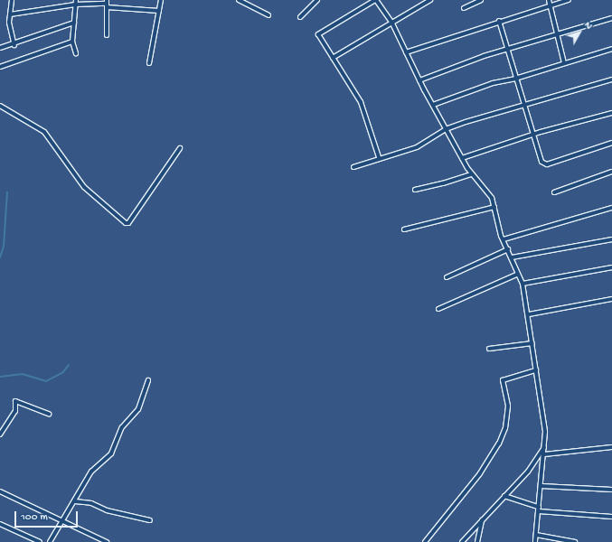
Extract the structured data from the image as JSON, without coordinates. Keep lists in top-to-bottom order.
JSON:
{
  "scale_bar": "100 m",
  "north": "top right"
}
